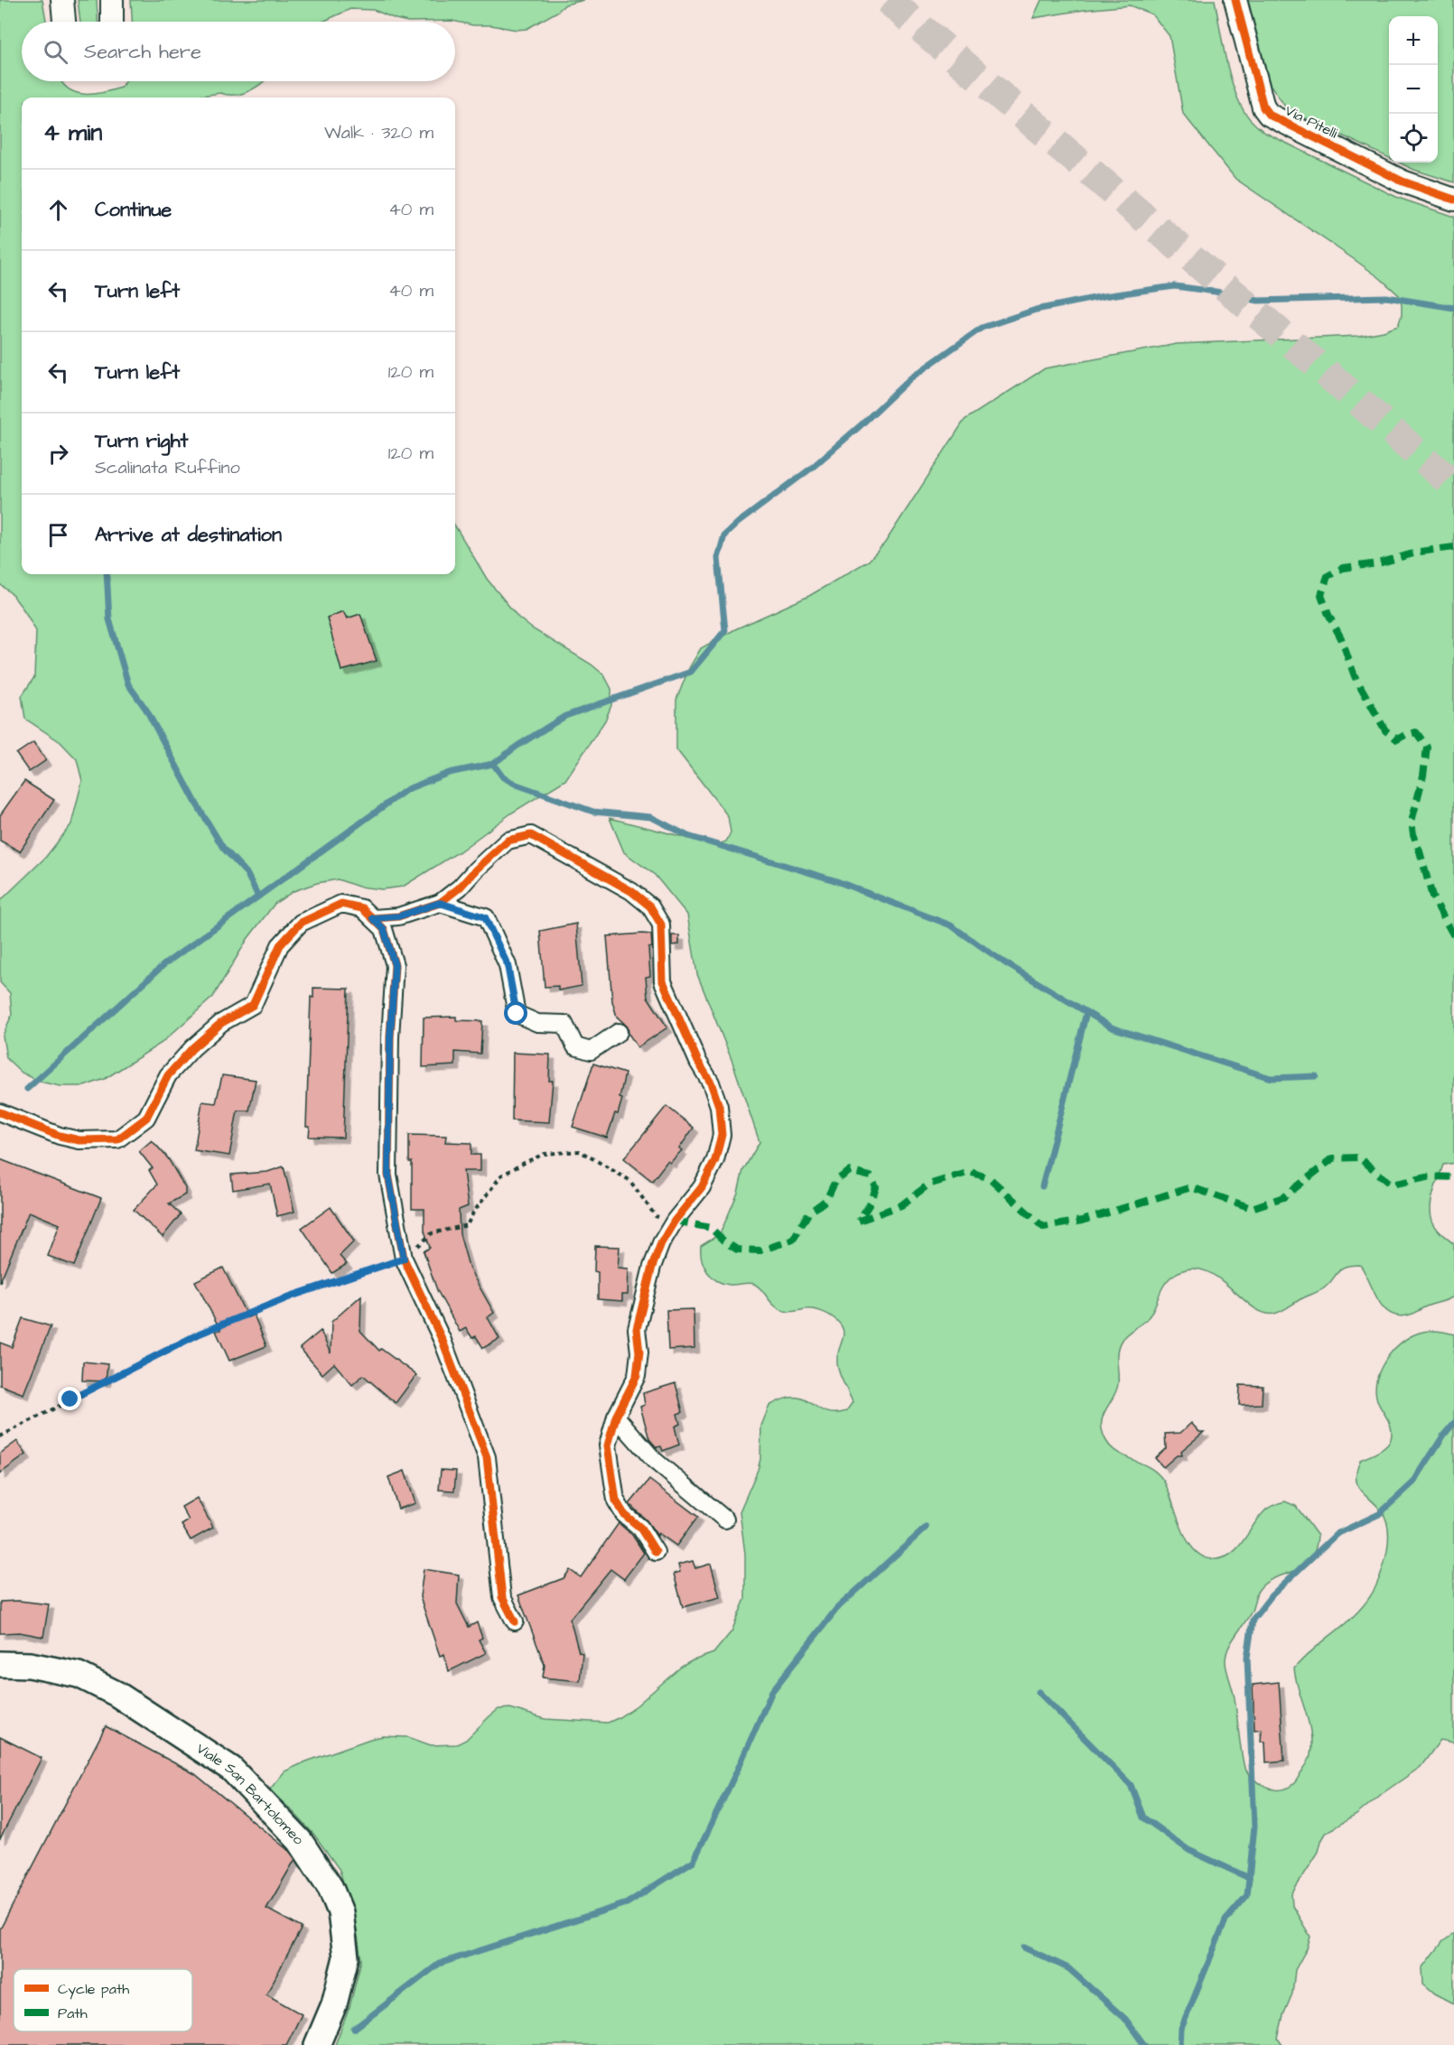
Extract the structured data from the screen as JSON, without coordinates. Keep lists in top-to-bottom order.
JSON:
{
  "streets": {
    "main road": ["Viale San Bartolomeo"],
    "street": ["Via Pitelli"]
  },
  "legend": ["Cycle path", "Path"],
  "page": {
    "map_buttons": ["+", "−"],
    "search": "Search here",
    "heading": ["4 min", "Walk · 320 m"],
    "list": [
      ["Continue", "40 m"],
      ["Turn left", "40 m"],
      ["Turn left", "120 m"],
      ["Turn right", "Scalinata Ruffino", "120 m"],
      "Arrive at destination"
    ]
  }
}
